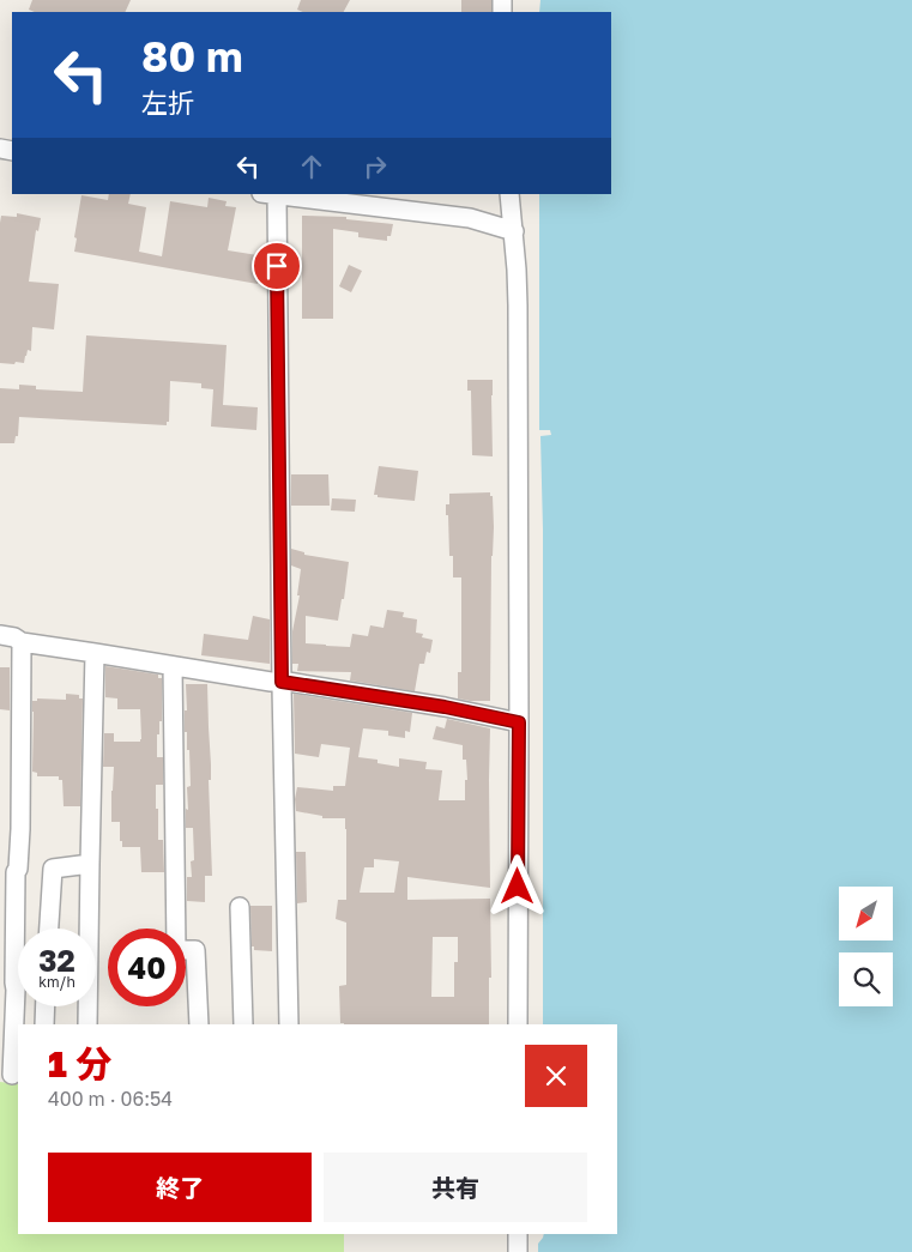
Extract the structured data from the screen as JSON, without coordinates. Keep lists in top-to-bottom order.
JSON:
{
  "north": "bottom left",
  "page": {
    "turn": ["80 m", "左折"],
    "speed": "32 km/h",
    "limit": "40",
    "heading": ["1 分", "400 m · 06:54"],
    "buttons": ["終了", "共有"]
  }
}
